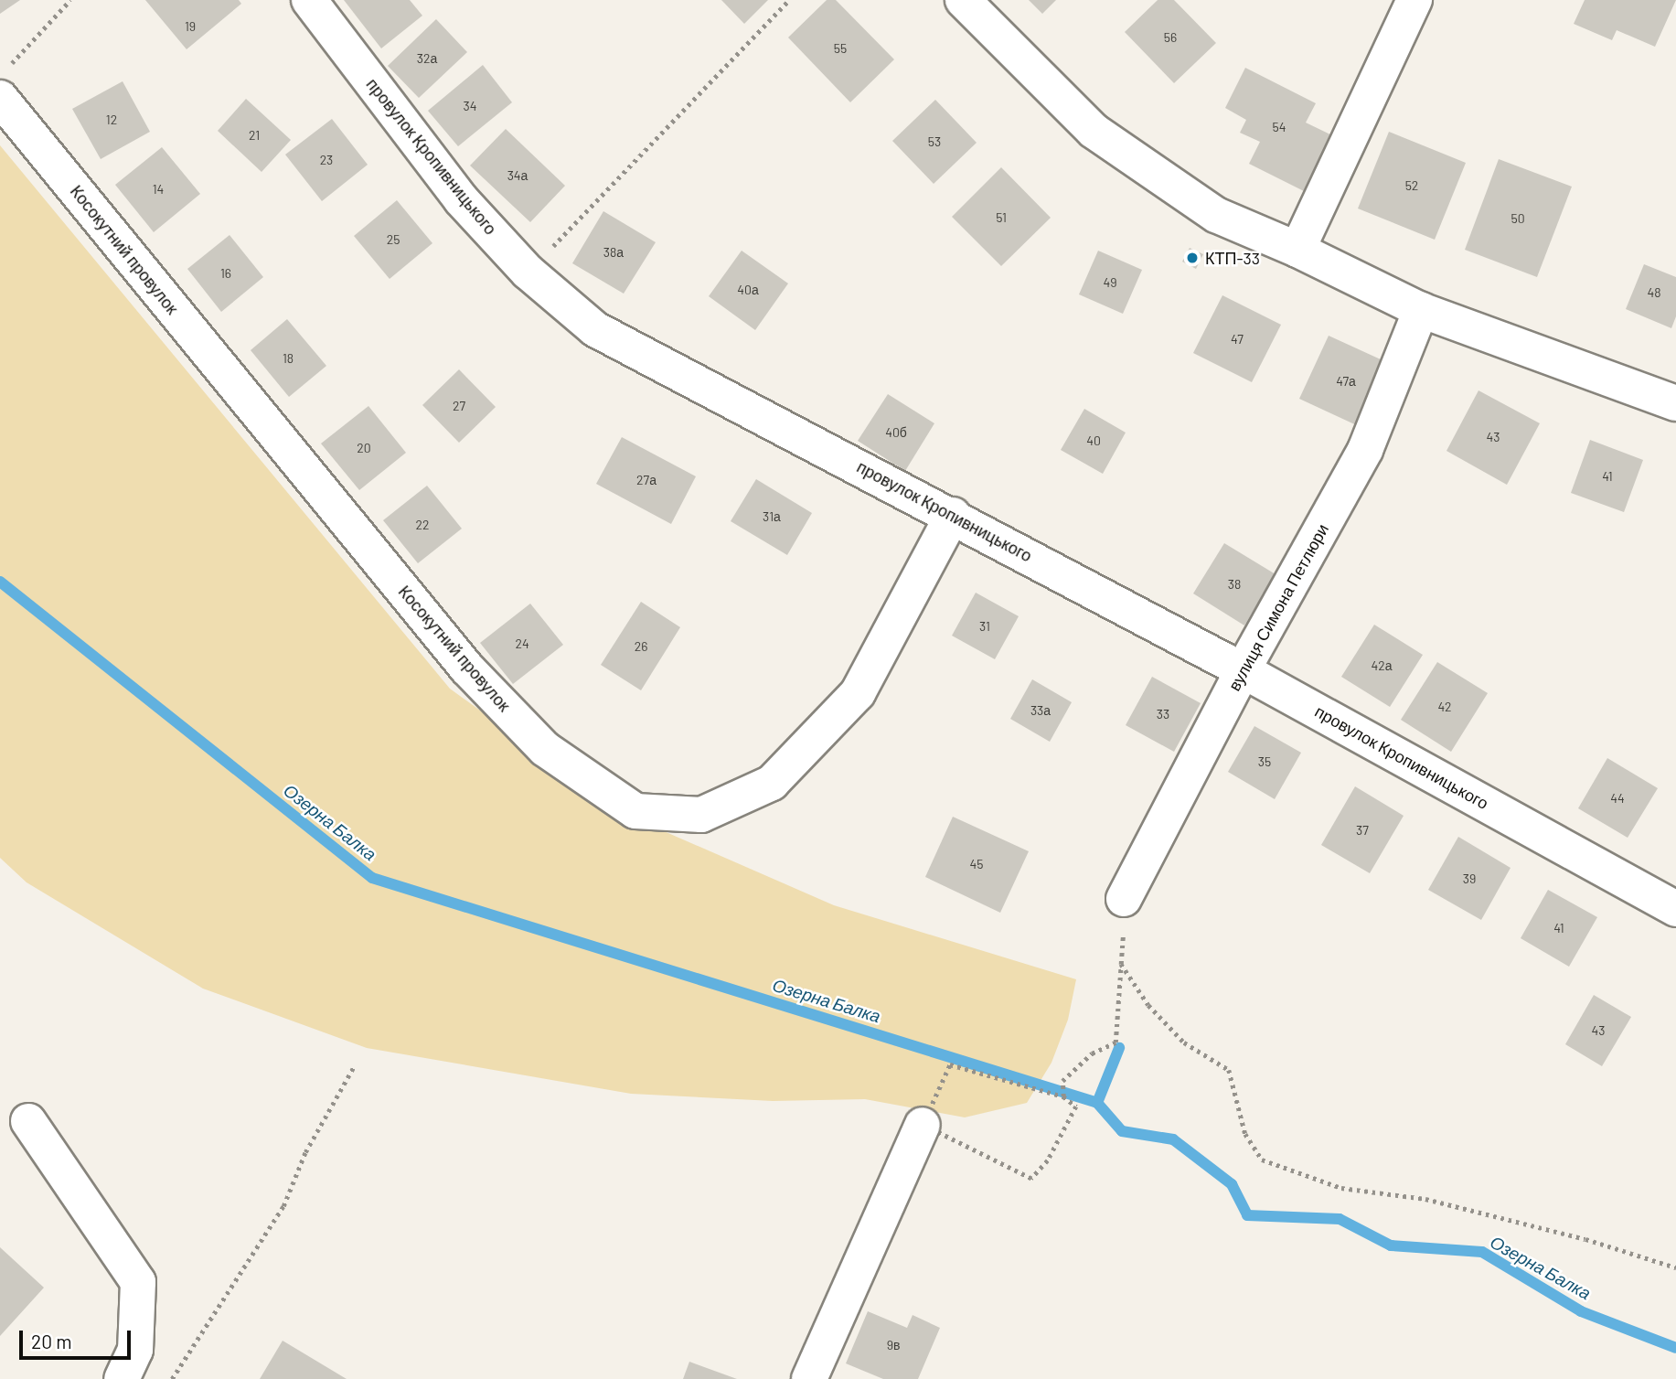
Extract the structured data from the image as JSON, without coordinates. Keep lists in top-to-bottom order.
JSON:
{
  "streets": {
    "street": ["провулок Кропивницького", "Косокутний провулок", "вулиця Симона Петлюри"]
  },
  "crossings": [
    ["провулок Кропивницького", "Косокутний провулок"],
    ["провулок Кропивницького", "вулиця Симона Петлюри"]
  ],
  "water": ["Озерна Балка"],
  "places": ["КТП-33"],
  "house_numbers": [
    "19",
    "56",
    "55",
    "32а",
    "34",
    "12",
    "54",
    "21",
    "53",
    "23",
    "34а",
    "52",
    "14",
    "51",
    "50",
    "25",
    "38а",
    "16",
    "49",
    "40а",
    "48",
    "47",
    "18",
    "47а",
    "27",
    "40б",
    "43",
    "40",
    "20",
    "41",
    "27а",
    "31а",
    "22",
    "38",
    "31",
    "24",
    "26",
    "42а",
    "42",
    "33а",
    "33",
    "35",
    "44",
    "37",
    "45",
    "39",
    "41",
    "43",
    "9в"
  ],
  "scale_bar": "20 m"
}
